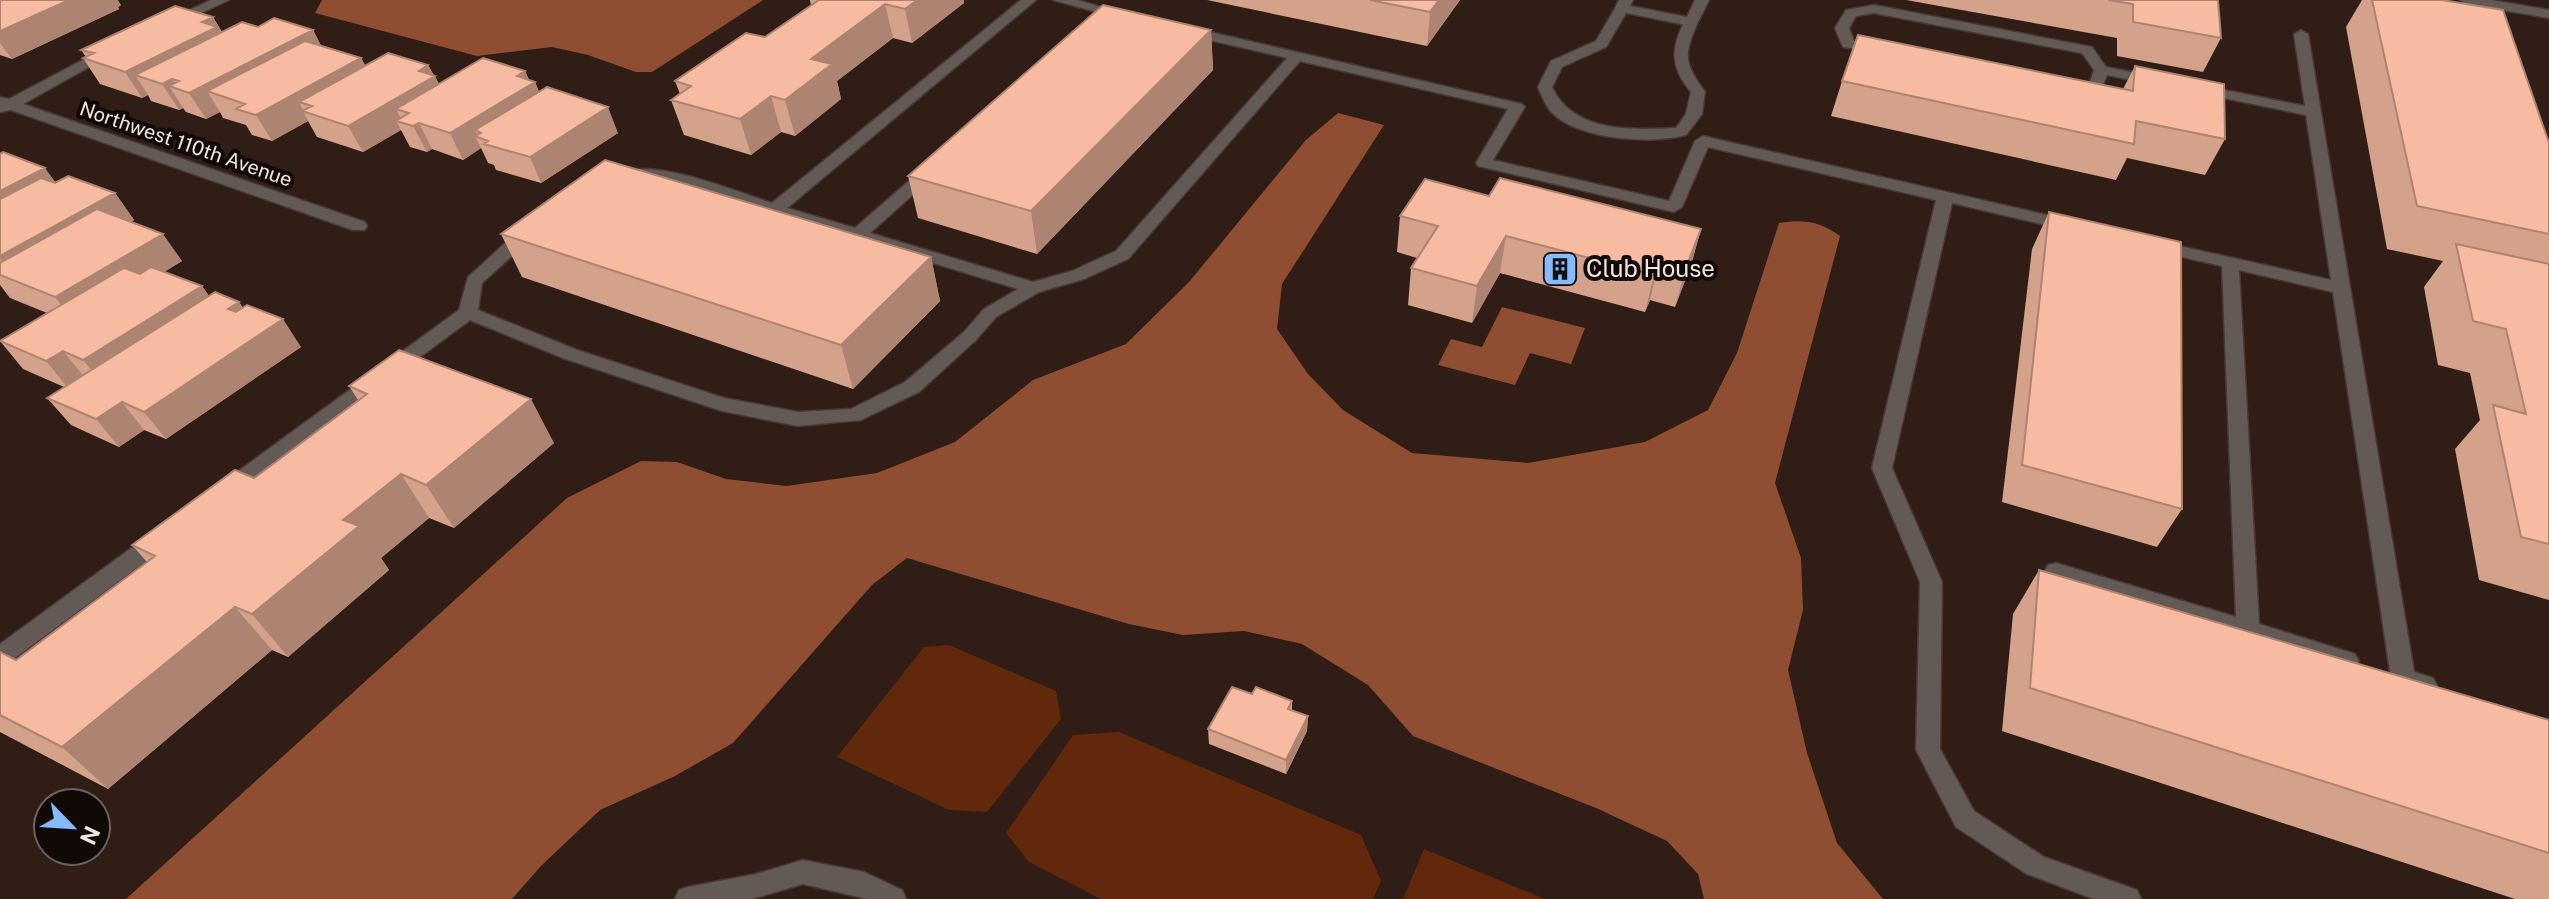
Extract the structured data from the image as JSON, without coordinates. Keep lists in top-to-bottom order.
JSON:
{
  "streets": {
    "street": ["Northwest 110th Avenue"]
  },
  "places": {
    "building": ["Club House"]
  },
  "north": "bottom right"
}
